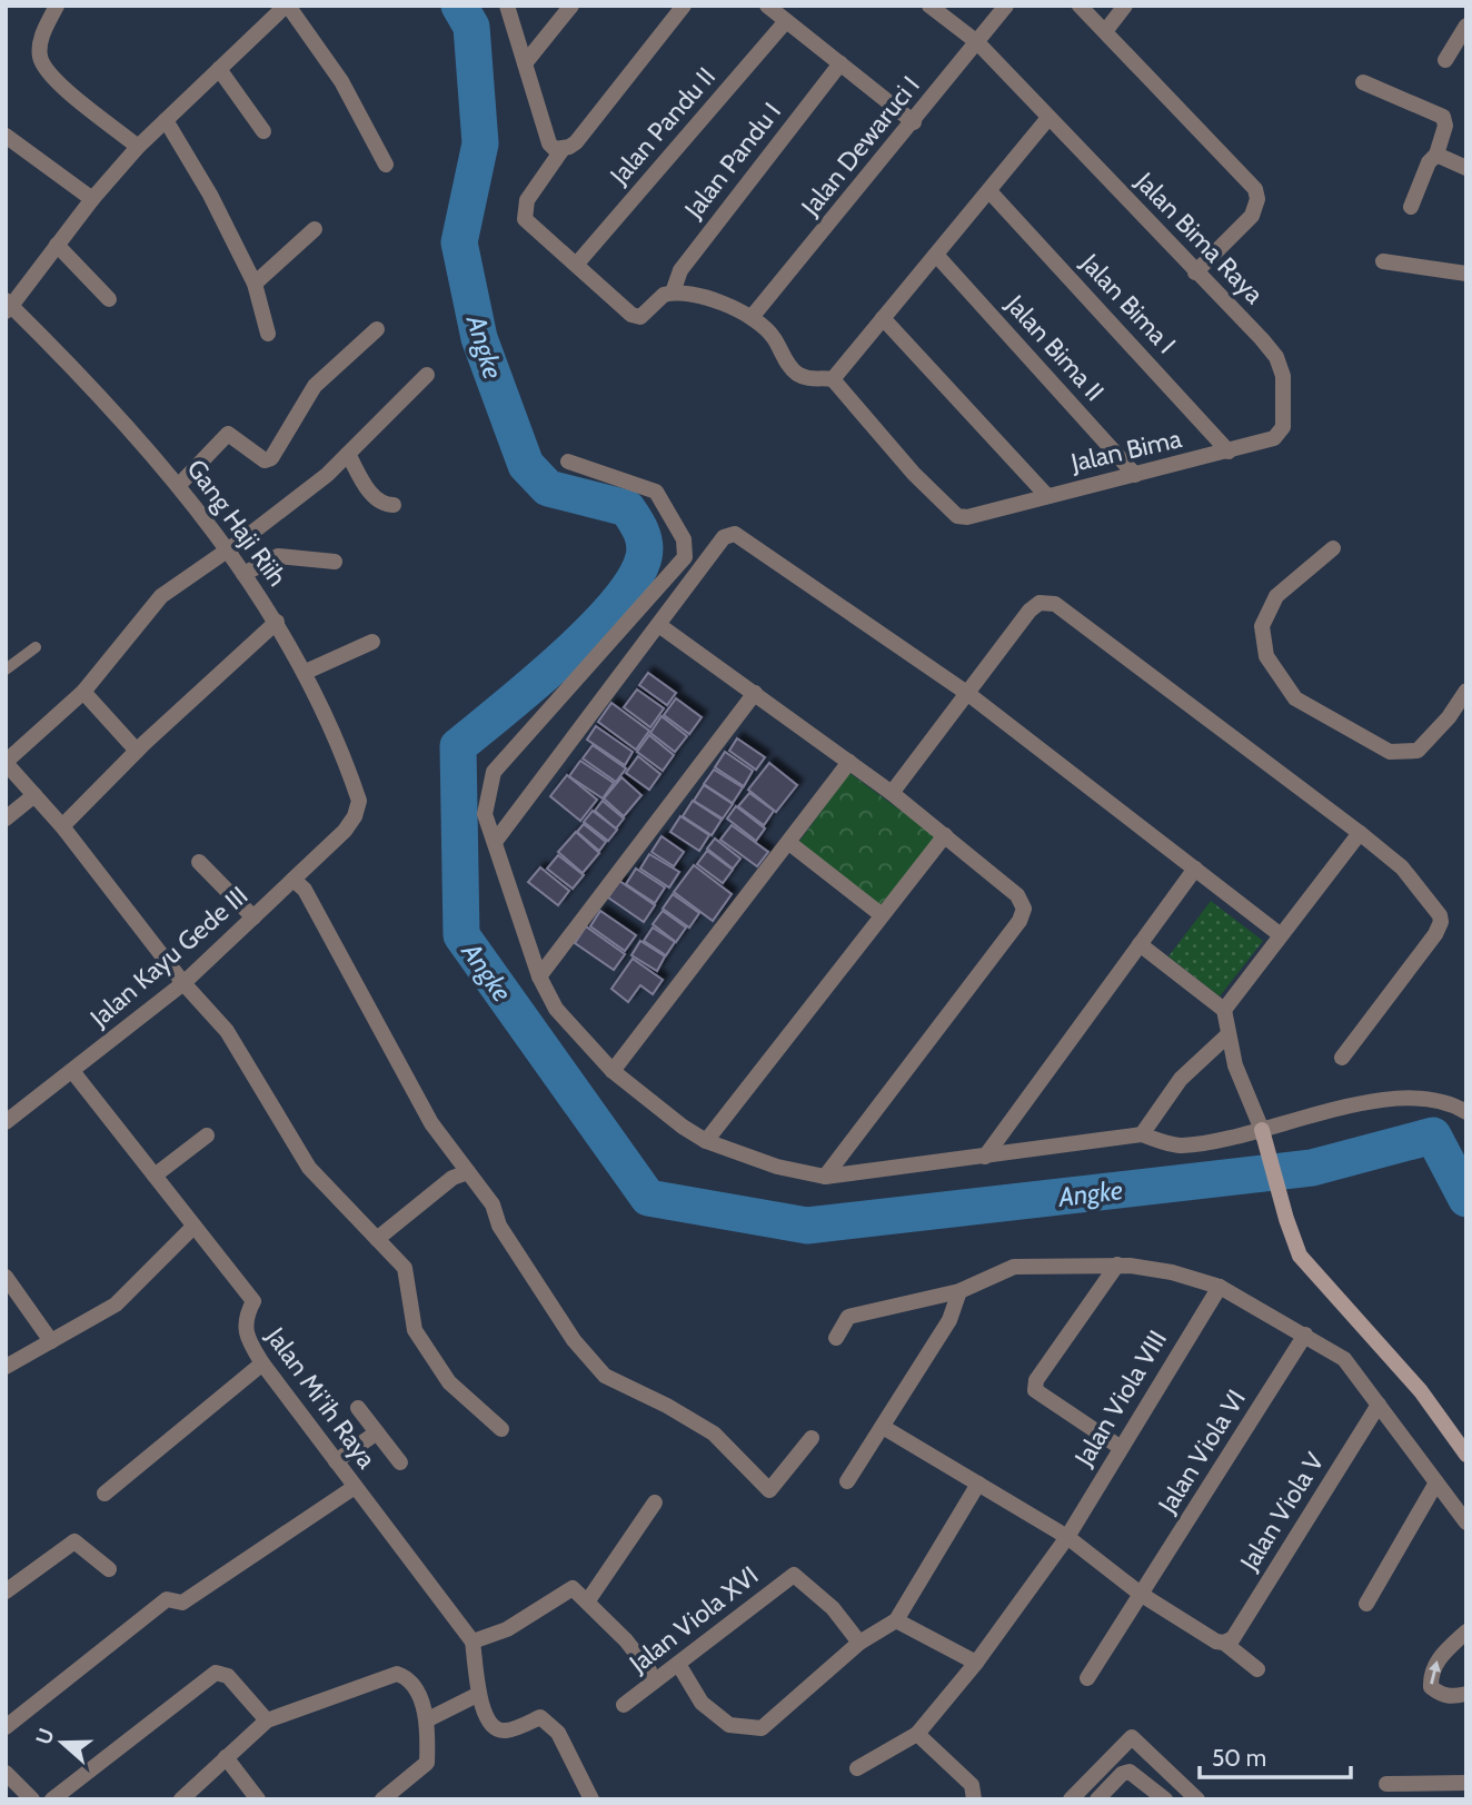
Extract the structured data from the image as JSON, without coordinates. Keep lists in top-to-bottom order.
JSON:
{
  "streets": {
    "street": [
      "Jalan Pandu II",
      "Jalan Dewaruci I",
      "Jalan Pandu I",
      "Jalan Bima Raya",
      "Jalan Bima I",
      "Jalan Bima II",
      "Jalan Bima",
      "Gang Haji Riih",
      "Jalan Kayu Gede III",
      "Jalan Mi'ih Raya",
      "Jalan Viola VIII",
      "Jalan Viola VI",
      "Jalan Viola V",
      "Jalan Viola XVI"
    ]
  },
  "crossings": [
    ["Jalan Dewaruci I", "Jalan Bima Raya"],
    ["Jalan Bima Raya", "Jalan Bima"],
    ["Jalan Bima I", "Jalan Bima"],
    ["Jalan Bima II", "Jalan Bima"],
    ["Gang Haji Riih", "Jalan Kayu Gede III"],
    ["Jalan Kayu Gede III", "Jalan Mi'ih Raya"]
  ],
  "water": ["Angke"],
  "scale_bar": "50 m",
  "north": "left"
}
